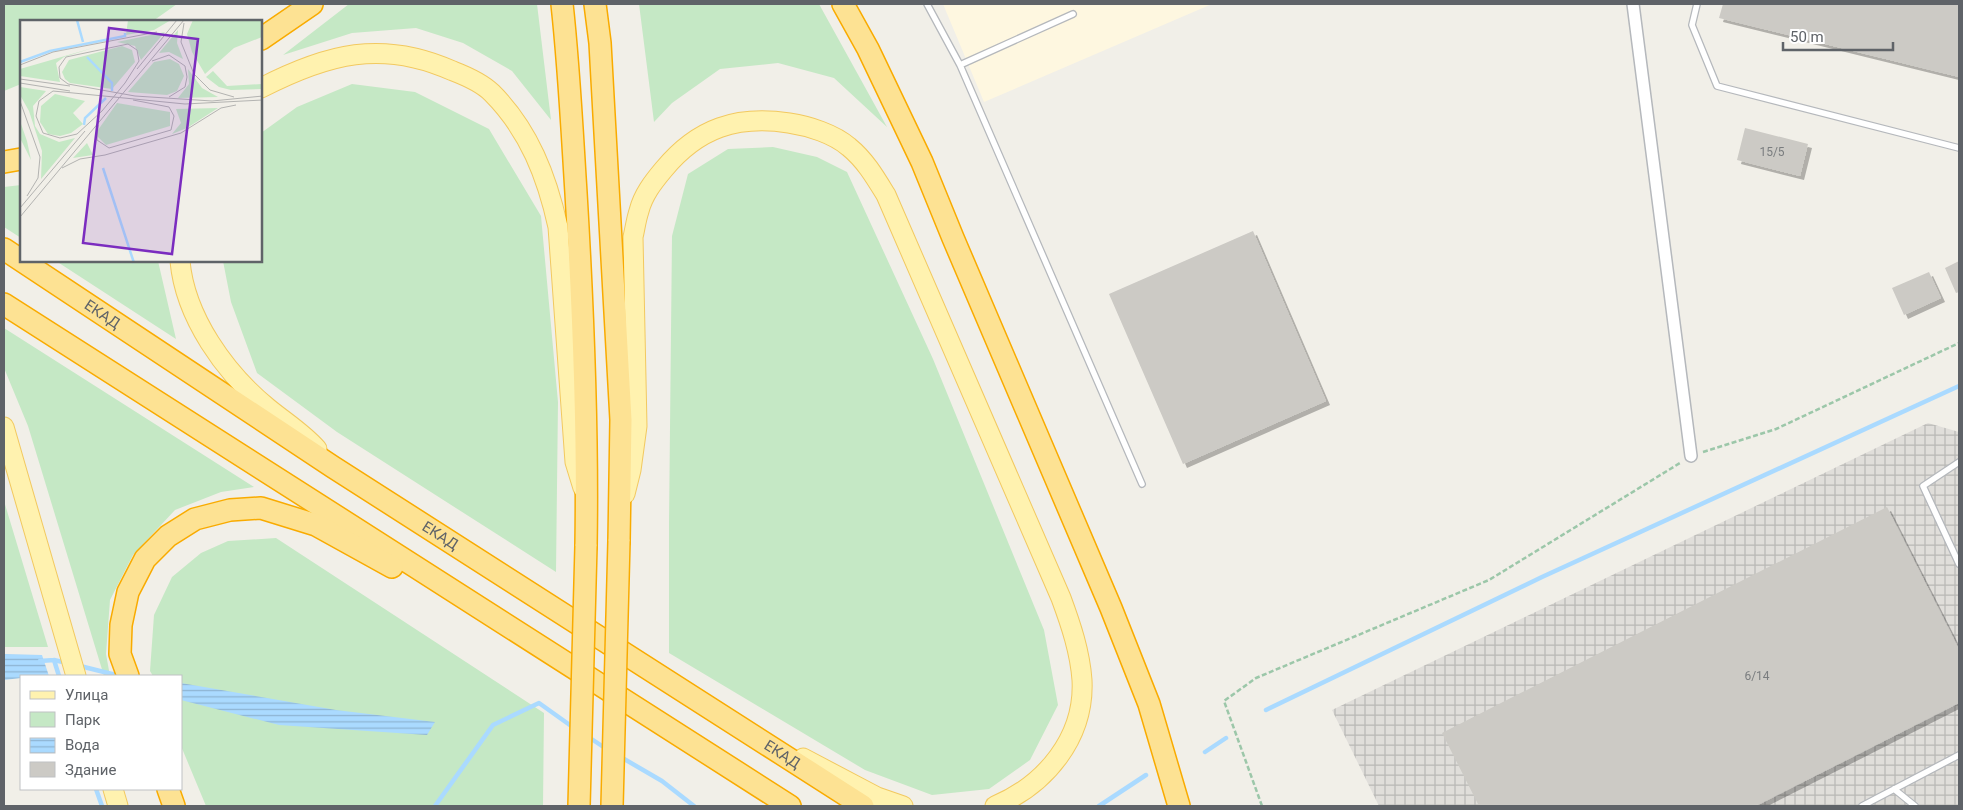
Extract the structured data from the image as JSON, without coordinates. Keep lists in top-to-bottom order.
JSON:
{
  "streets": {
    "highway": ["ЕКАД"]
  },
  "house_numbers": ["15/5", "6/14"],
  "legend": [
    "Улица",
    "Парк",
    "Вода",
    "Здание"
  ],
  "scale_bar": "50 m"
}
